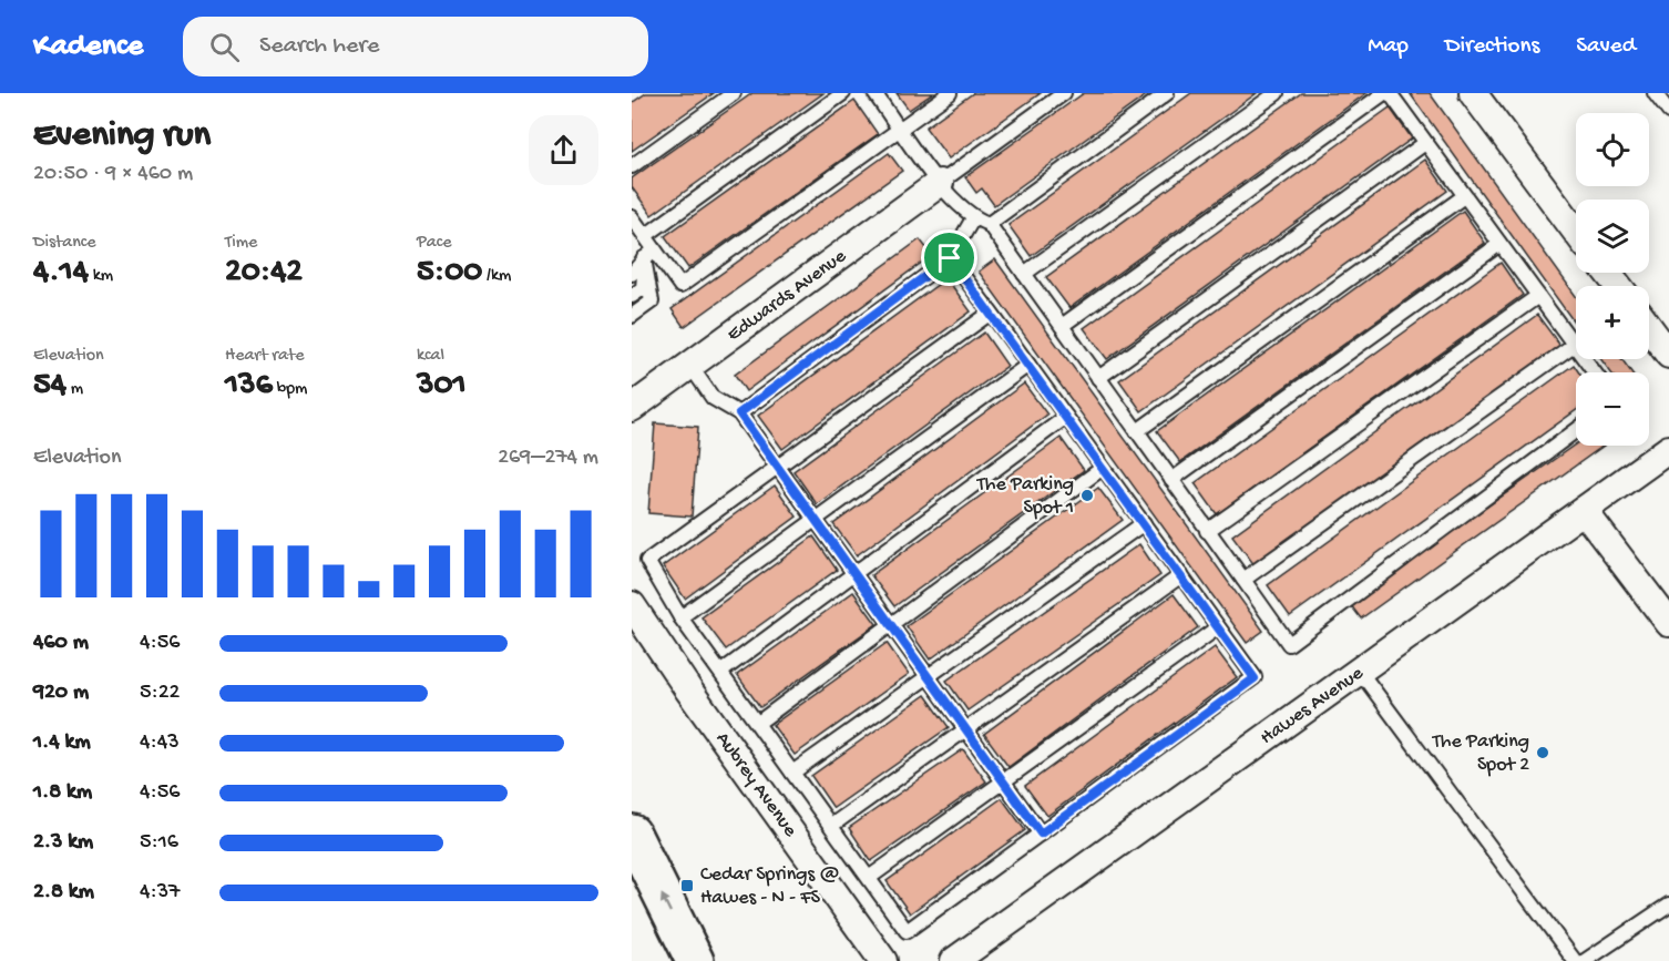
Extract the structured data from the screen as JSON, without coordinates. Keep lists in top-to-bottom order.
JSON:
{
  "streets": {
    "street": ["Edwards Avenue", "Hawes Avenue", "Aubrey Avenue"]
  },
  "places": {
    "other": ["The Parking Spot 1", "The Parking Spot 2"],
    "transit": ["Cedar Springs @ Hawes - N - FS"]
  },
  "page": {
    "header": "Kadence",
    "search": "Search here",
    "nav": ["Map", "Directions", "Saved"],
    "heading": ["Evening run", "20:50 · 9 × 460 m"],
    "map_buttons": ["+", "−"],
    "stats": [
      ["Distance", "4.14 km"],
      ["Time", "20:42"],
      ["Pace", "5:00 /km"],
      ["Elevation", "54 m"],
      ["Heart rate", "136 bpm"],
      ["kcal", "301"]
    ],
    "chart": ["Elevation", "269–274 m"],
    "list": [
      {
        "name": "460 m",
        "note": "4:56"
      },
      {
        "name": "920 m",
        "note": "5:22"
      },
      {
        "name": "1.4 km",
        "note": "4:43"
      },
      {
        "name": "1.8 km",
        "note": "4:56"
      },
      {
        "name": "2.3 km",
        "note": "5:16"
      },
      {
        "name": "2.8 km",
        "note": "4:37"
      }
    ]
  }
}
